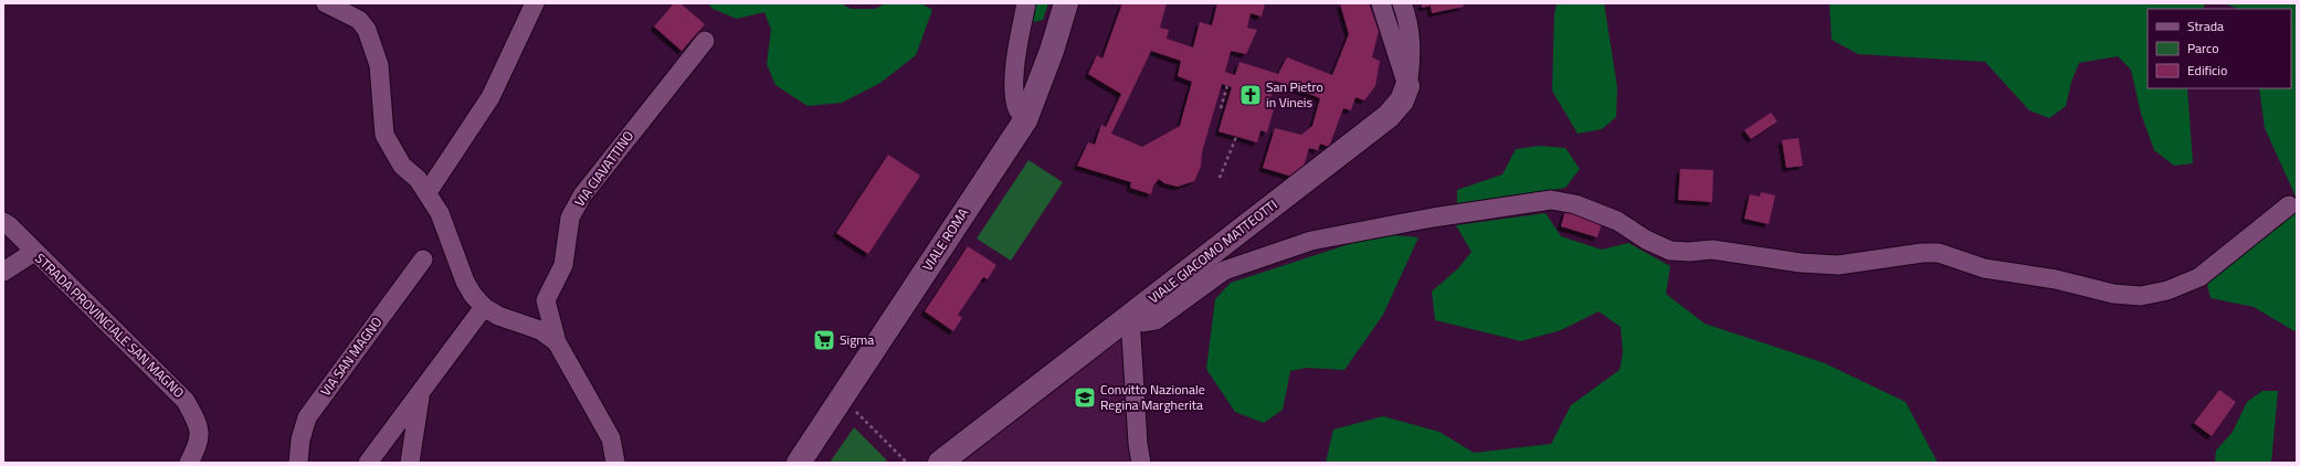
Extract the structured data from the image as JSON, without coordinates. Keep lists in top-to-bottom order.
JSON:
{
  "streets": {
    "street": [
      "VIA CIAVATTINO",
      "VIALE ROMA",
      "VIALE GIACOMO MATTEOTTI",
      "STRADA PROVINCIALE SAN MAGNO",
      "VIA SAN MAGNO"
    ]
  },
  "places": {
    "church": ["San Pietro in Vineis"],
    "supermarket": ["Sigma"],
    "school or university": ["Convitto Nazionale Regina Margherita"]
  },
  "legend": ["Strada", "Parco", "Edificio"]
}
